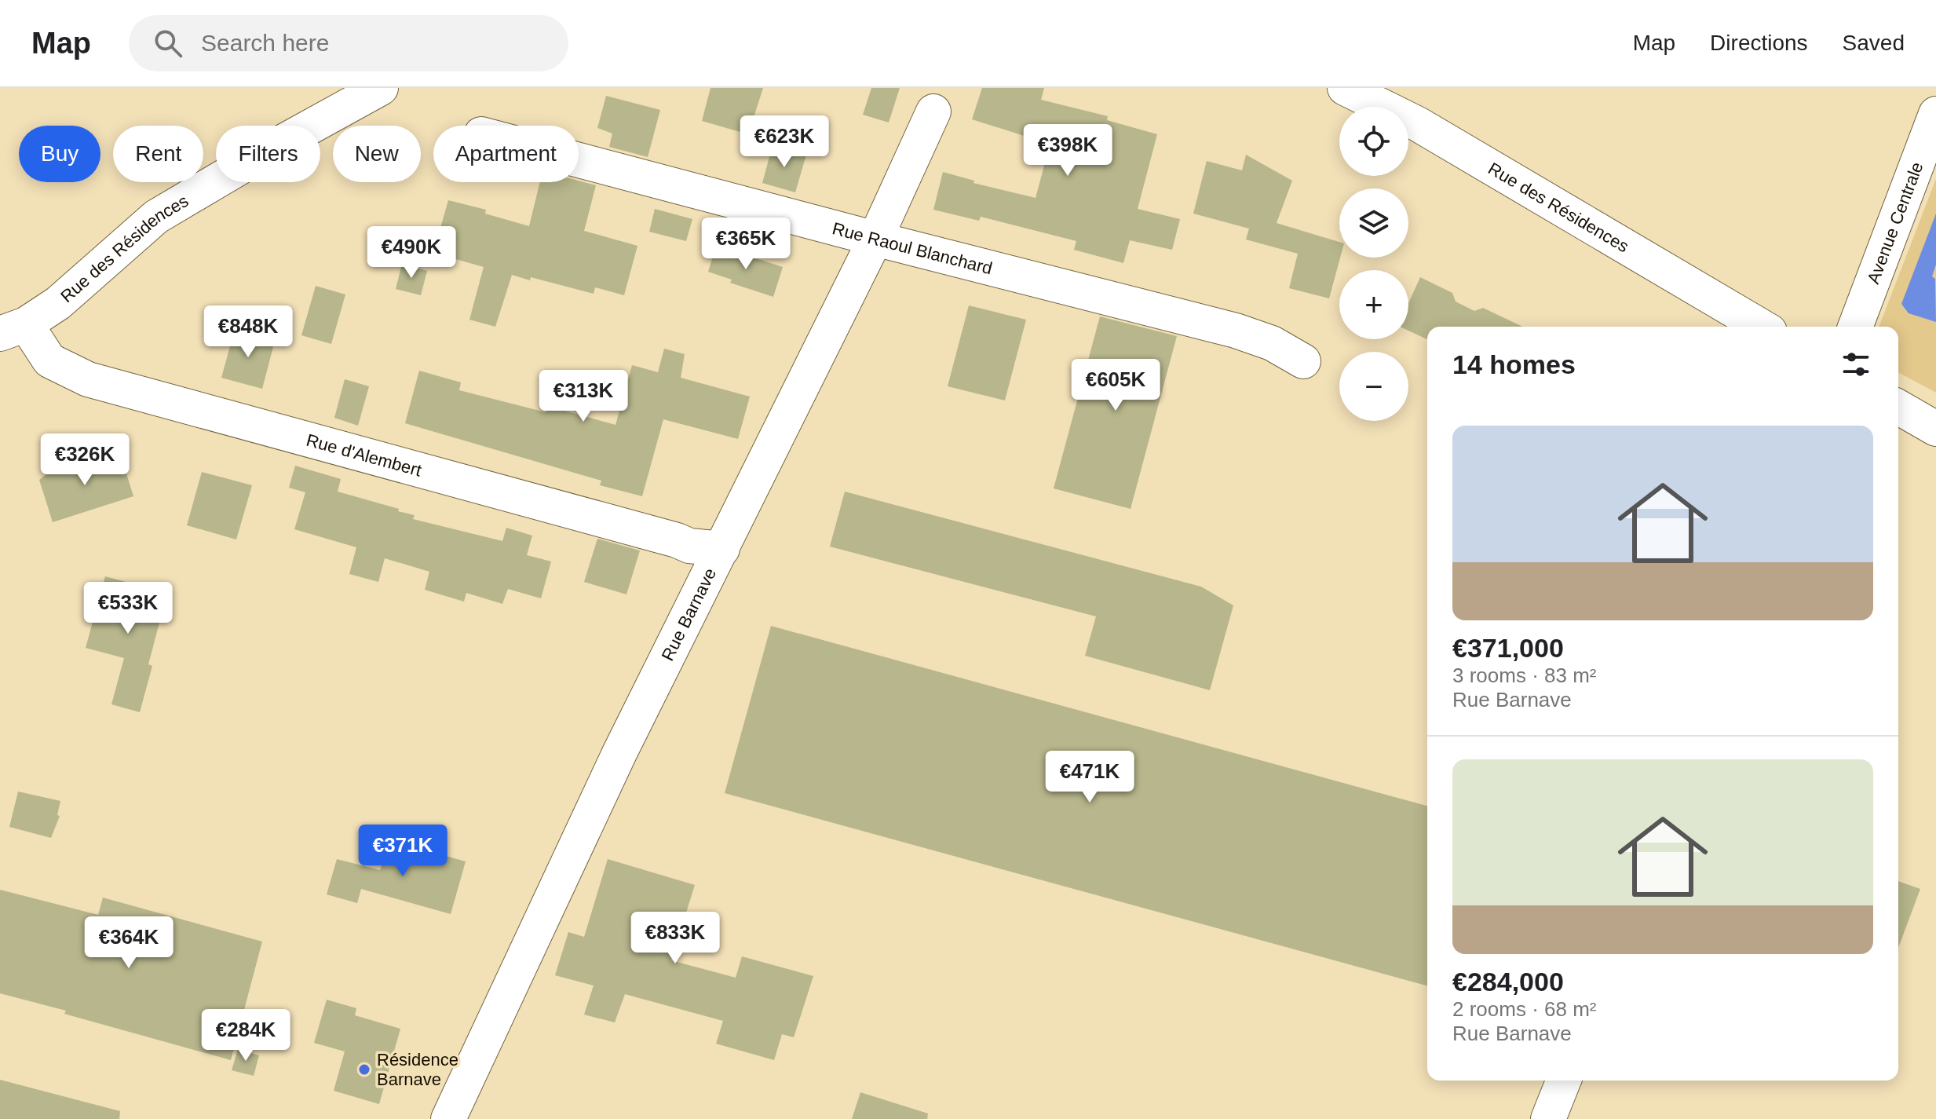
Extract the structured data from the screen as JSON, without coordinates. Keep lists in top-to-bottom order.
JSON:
{
  "streets": {
    "street": [
      "Rue des Résidences",
      "Avenue Centrale",
      "Rue Raoul Blanchard",
      "Rue d'Alembert",
      "Rue Barnave"
    ]
  },
  "crossings": [
    ["Rue des Résidences", "Rue d'Alembert"],
    ["Rue Raoul Blanchard", "Rue Barnave"],
    ["Rue d'Alembert", "Rue Barnave"]
  ],
  "places": ["Résidence Barnave"],
  "page": {
    "header": "Map",
    "search": "Search here",
    "nav": ["Map", "Directions", "Saved"],
    "map_buttons": ["+", "−"],
    "price": [
      "€623K",
      "€398K",
      "€365K",
      "€490K",
      "€848K",
      "€605K",
      "€313K",
      "€326K",
      "€533K",
      "€471K",
      "€371K",
      "€833K",
      "€364K",
      "€284K"
    ],
    "chip": [
      "Buy",
      "Rent",
      "Filters",
      "New",
      "Apartment"
    ],
    "heading": "14 homes",
    "list": [
      {
        "name": "€371,000",
        "note": "3 rooms · 83 m² · Rue Barnave"
      },
      {
        "name": "€284,000",
        "note": "2 rooms · 68 m² · Rue Barnave"
      }
    ]
  }
}
